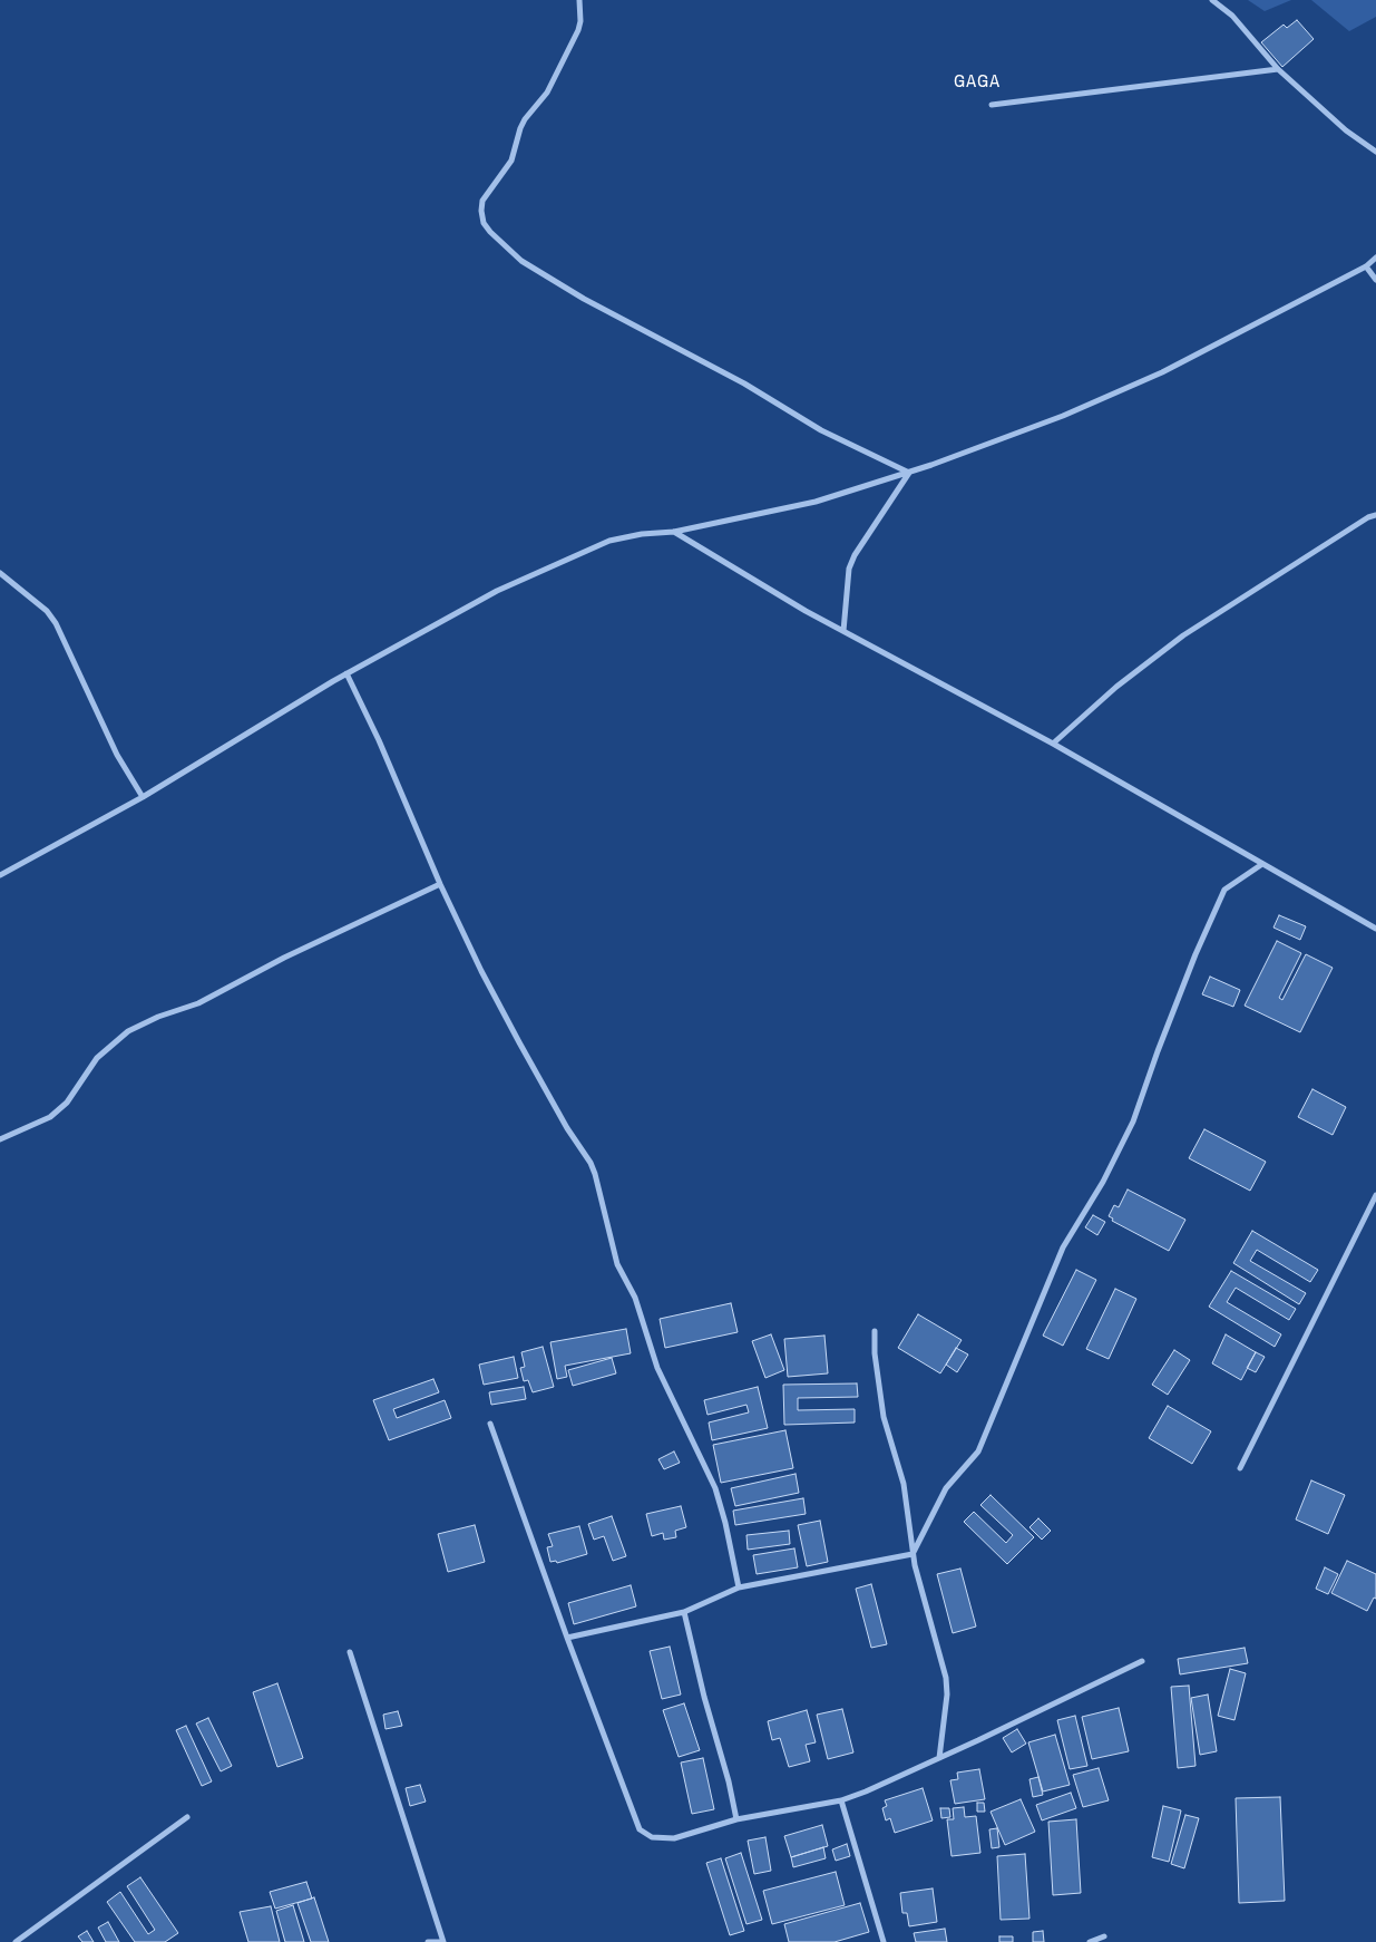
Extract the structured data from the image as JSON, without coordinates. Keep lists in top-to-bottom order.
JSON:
{
  "districts": ["GAGA"]
}
